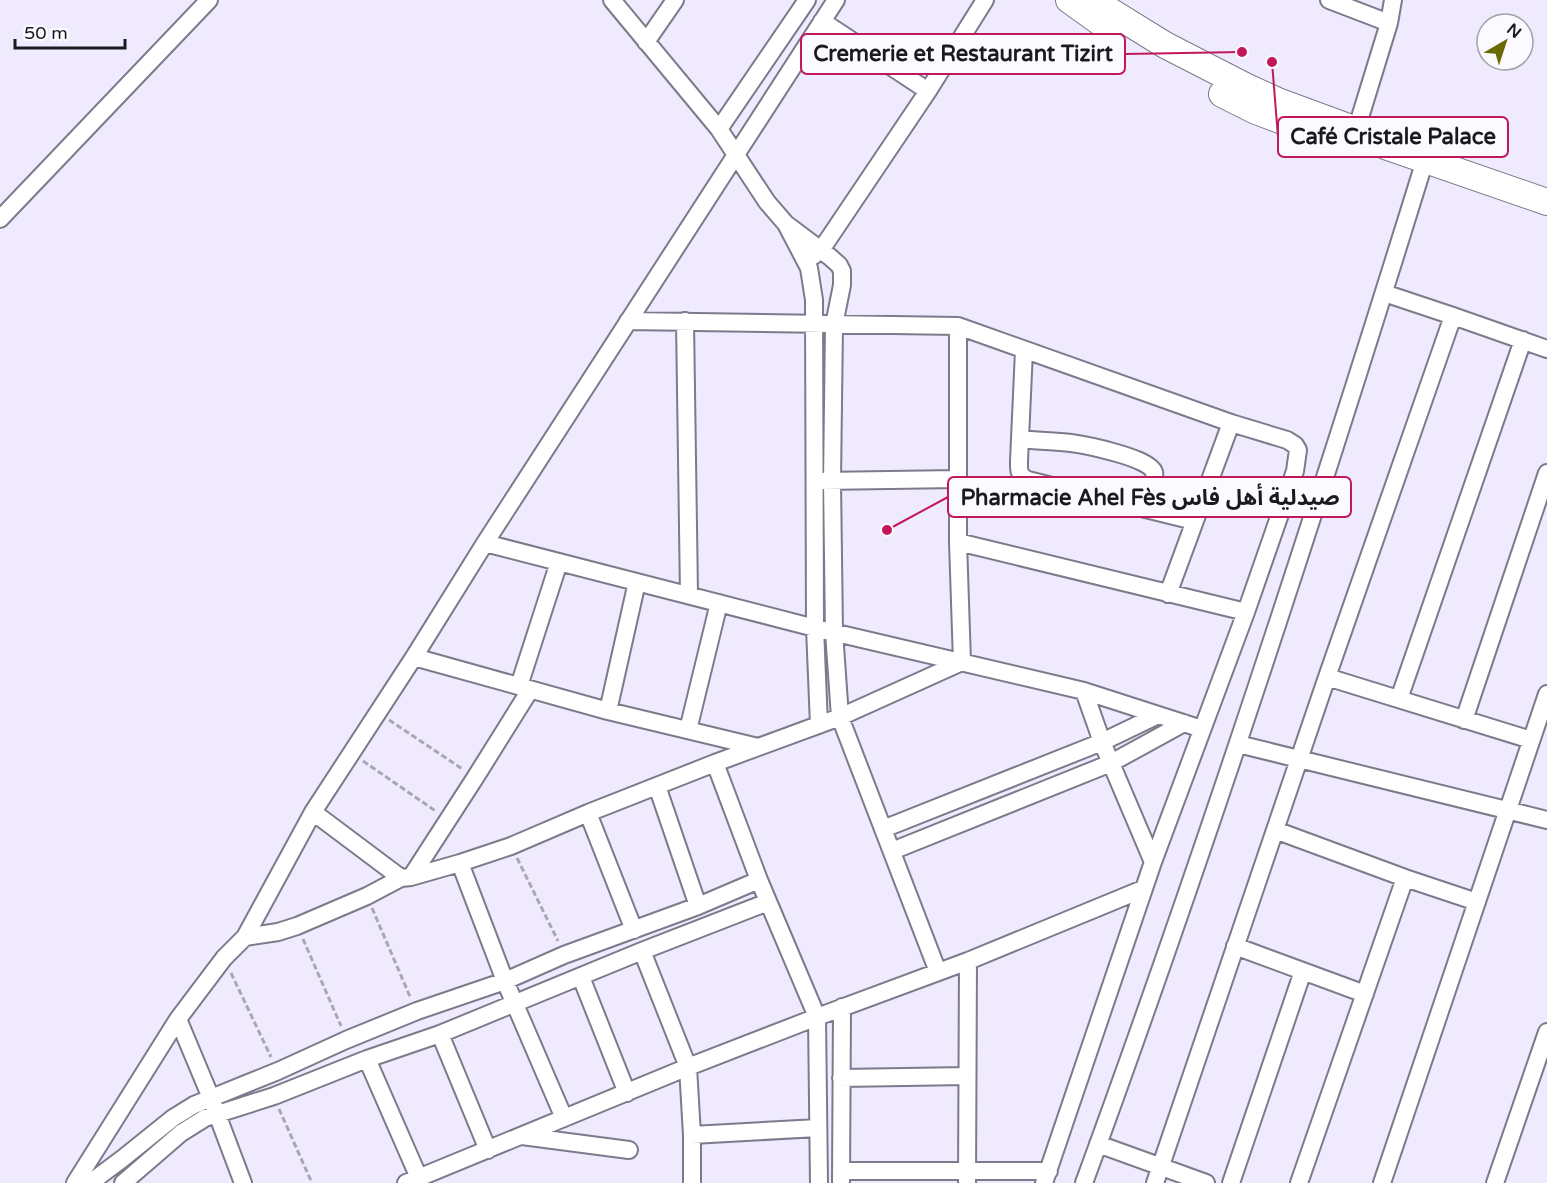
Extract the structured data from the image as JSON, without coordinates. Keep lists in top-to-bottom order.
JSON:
{
  "places": ["Cremerie et Restaurant Tizirt", "Café Cristale Palace", "Pharmacie Ahel Fès صيدلية أهل فاس"],
  "scale_bar": "50 m",
  "north": "top right"
}
